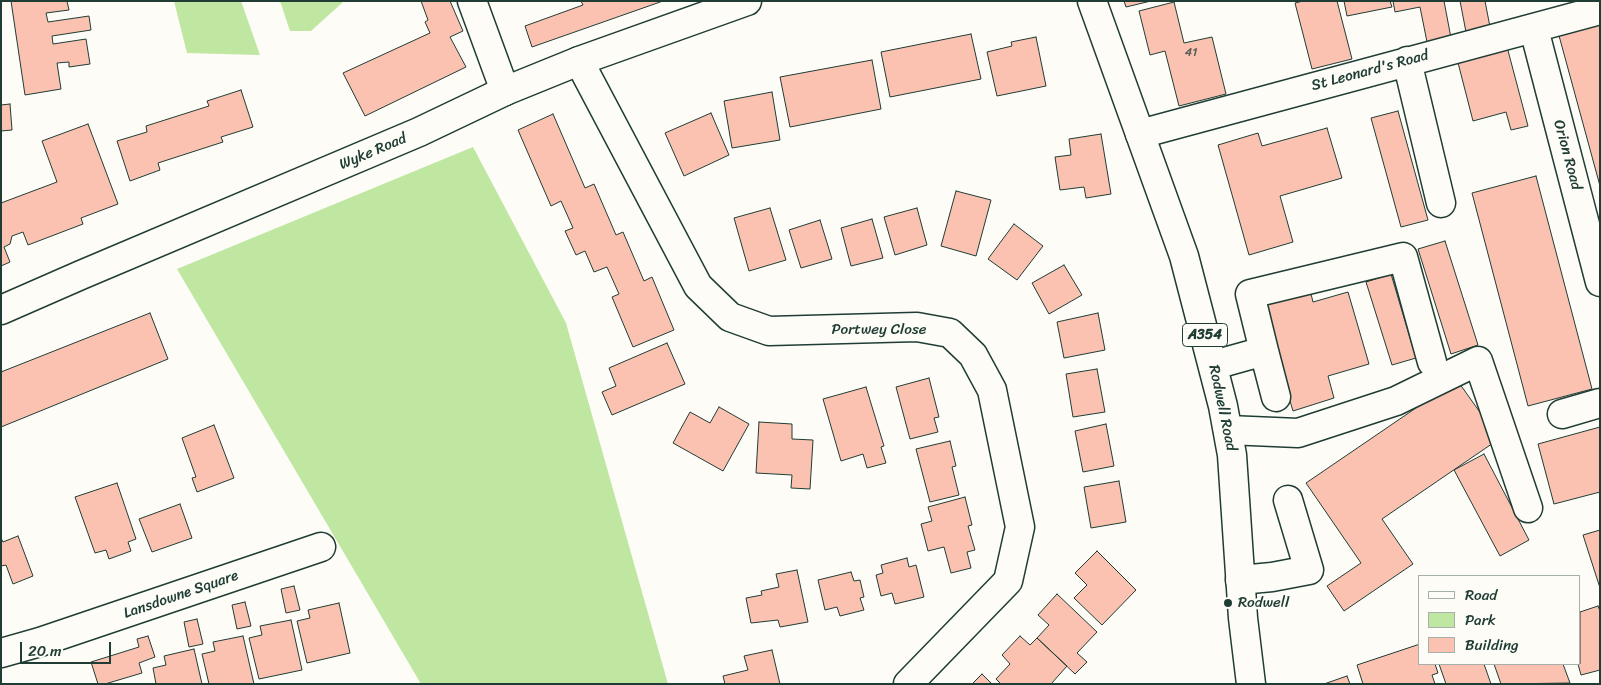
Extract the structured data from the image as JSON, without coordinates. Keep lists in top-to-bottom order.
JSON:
{
  "streets": {
    "main road": [
      "St Leonard's Road",
      "Wyke Road",
      "Orion Road",
      "Portwey Close",
      "A354",
      "Rodwell Road",
      "Lansdowne Square"
    ]
  },
  "crossings": [
    ["St Leonard's Road", "Orion Road"],
    ["St Leonard's Road", "Rodwell Road"],
    ["Wyke Road", "Portwey Close"]
  ],
  "places": ["Rodwell"],
  "house_numbers": ["41"],
  "legend": ["Road", "Park", "Building"],
  "scale_bar": "20 m"
}
